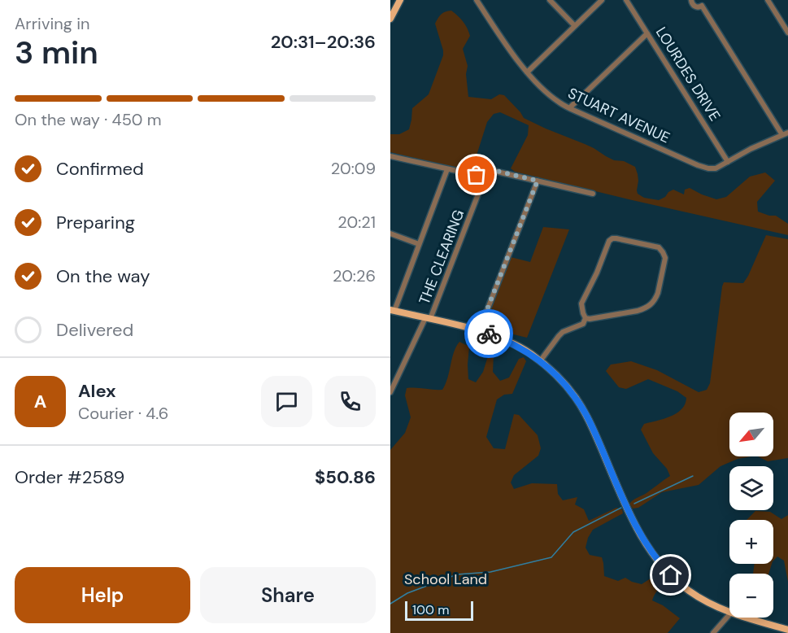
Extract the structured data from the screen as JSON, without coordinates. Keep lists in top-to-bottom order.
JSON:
{
  "streets": {
    "street": ["LOURDES DRIVE", "STUART AVENUE", "THE CLEARING"]
  },
  "crossings": [
    ["LOURDES DRIVE", "STUART AVENUE"]
  ],
  "parks": ["School Land"],
  "scale_bar": "100 m",
  "north": "bottom left",
  "page": {
    "heading": ["3 min", "Arriving in", "20:31–20:36"],
    "panel": [
      "Alex",
      "Courier · 4.6",
      "Order #2589",
      "$50.86"
    ],
    "bar": "On the way · 450 m",
    "list": [
      ["Confirmed", "20:09"],
      ["Preparing", "20:21"],
      ["On the way", "20:26"],
      "Delivered"
    ],
    "round": "A",
    "map_buttons": ["+", "−"],
    "buttons": ["Help", "Share"],
    "scale": "100 m"
  }
}
